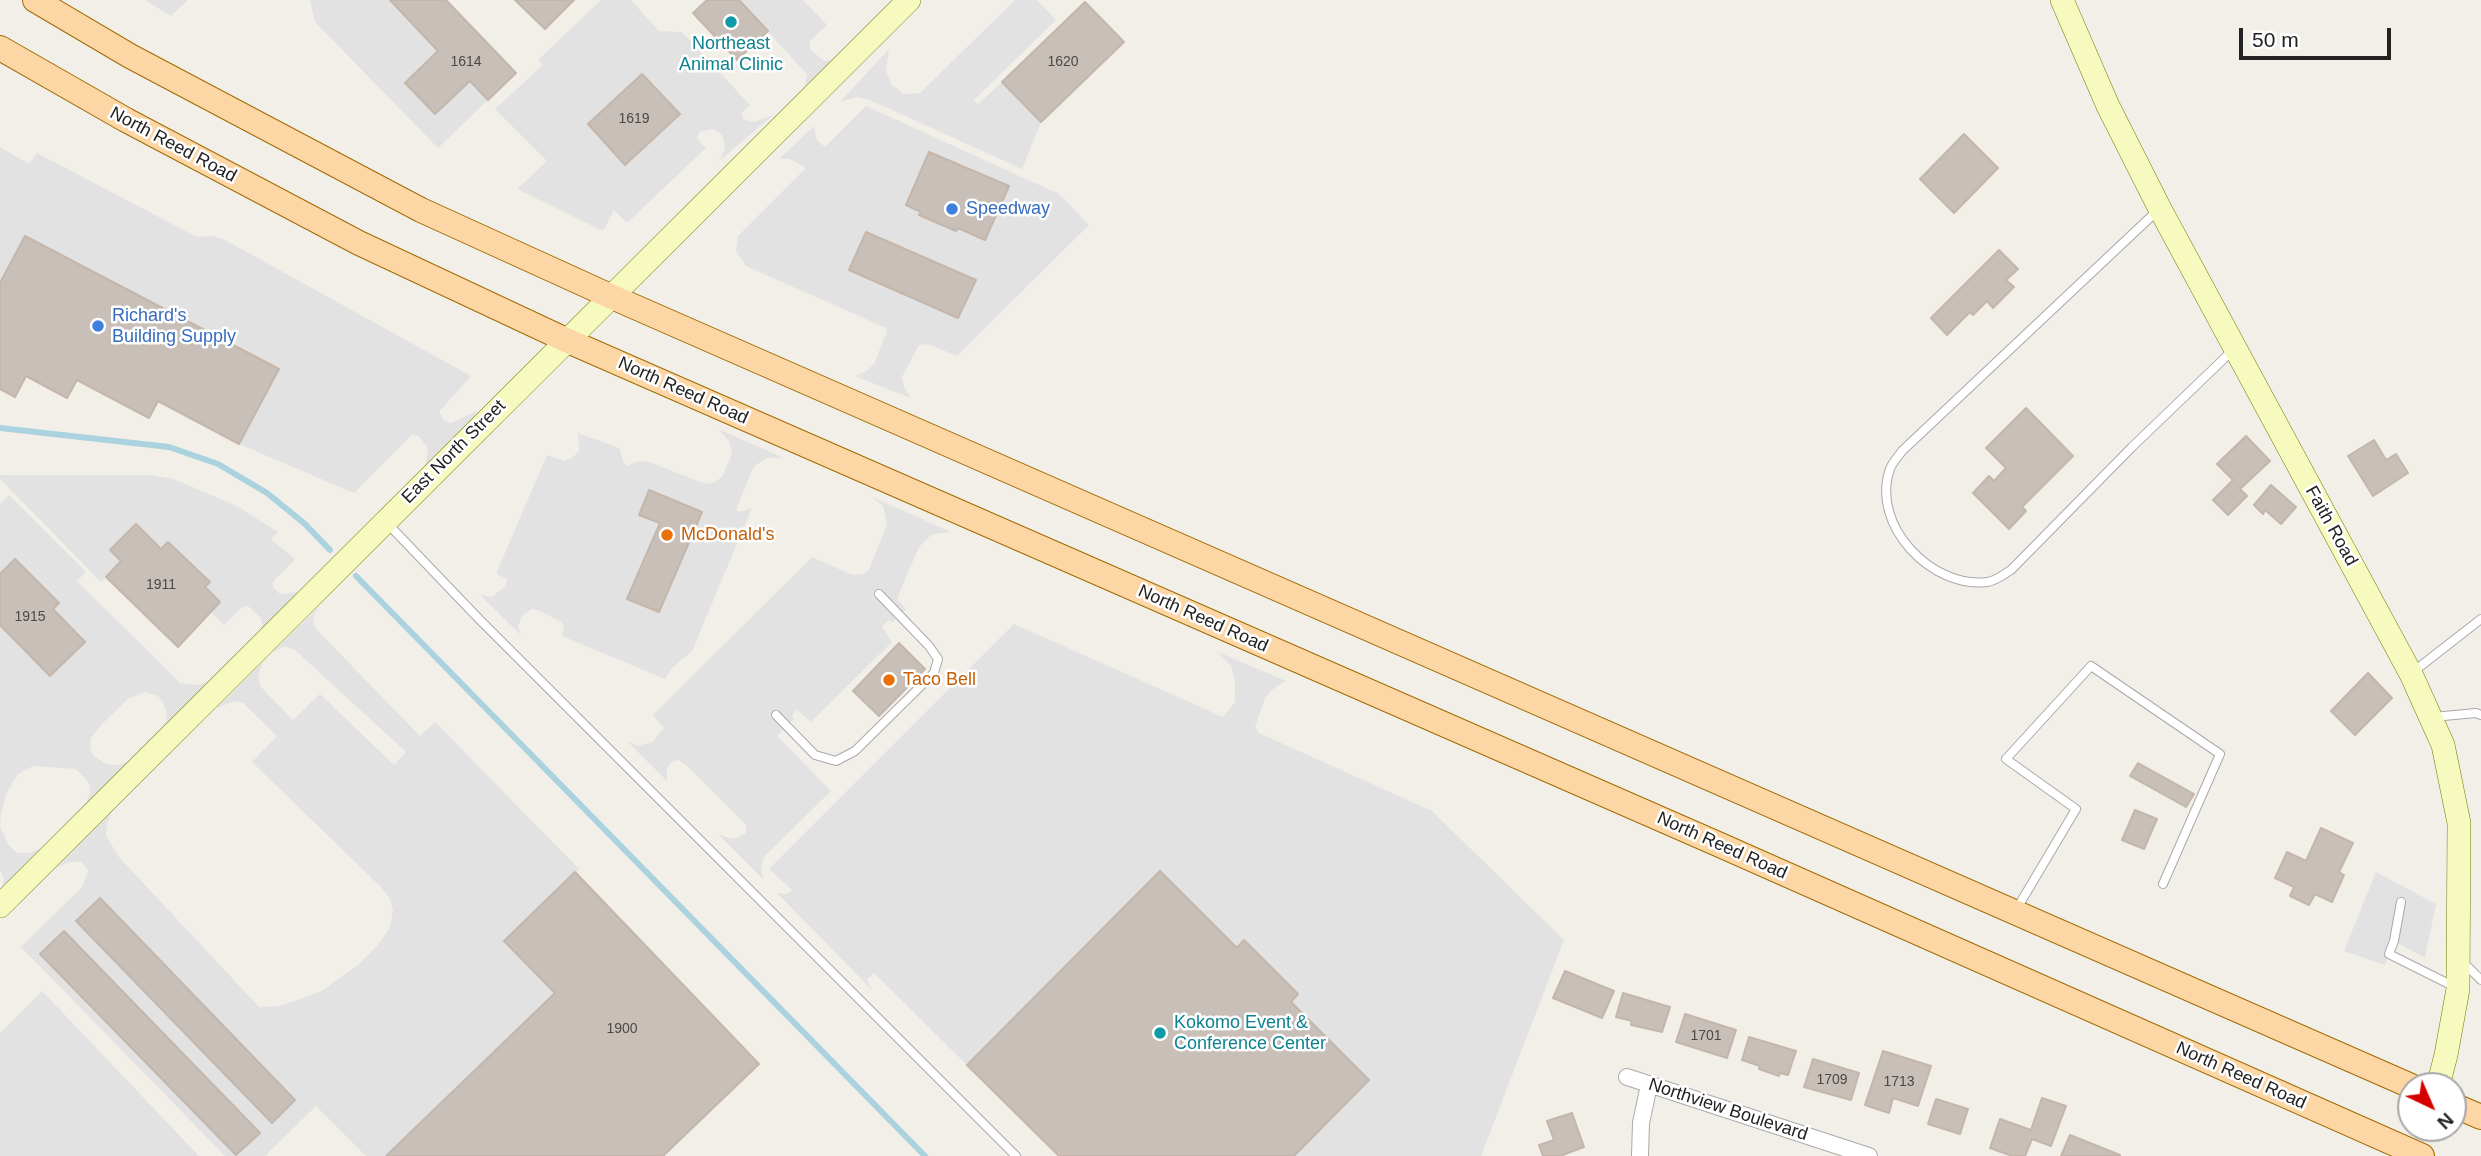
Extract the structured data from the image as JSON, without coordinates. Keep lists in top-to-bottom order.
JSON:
{
  "streets": {
    "main road": ["North Reed Road"],
    "street": ["East North Street", "Faith Road", "Northview Boulevard"]
  },
  "crossings": [
    ["North Reed Road", "East North Street"]
  ],
  "places": [
    "Northeast Animal Clinic",
    "Speedway",
    "Richard's Building Supply",
    "McDonald's",
    "Taco Bell",
    "Kokomo Event & Conference Center"
  ],
  "house_numbers": [
    "1614",
    "1620",
    "1619",
    "1911",
    "1915",
    "1900",
    "1701",
    "1709",
    "1713"
  ],
  "scale_bar": "50 m",
  "north": "bottom right"
}
